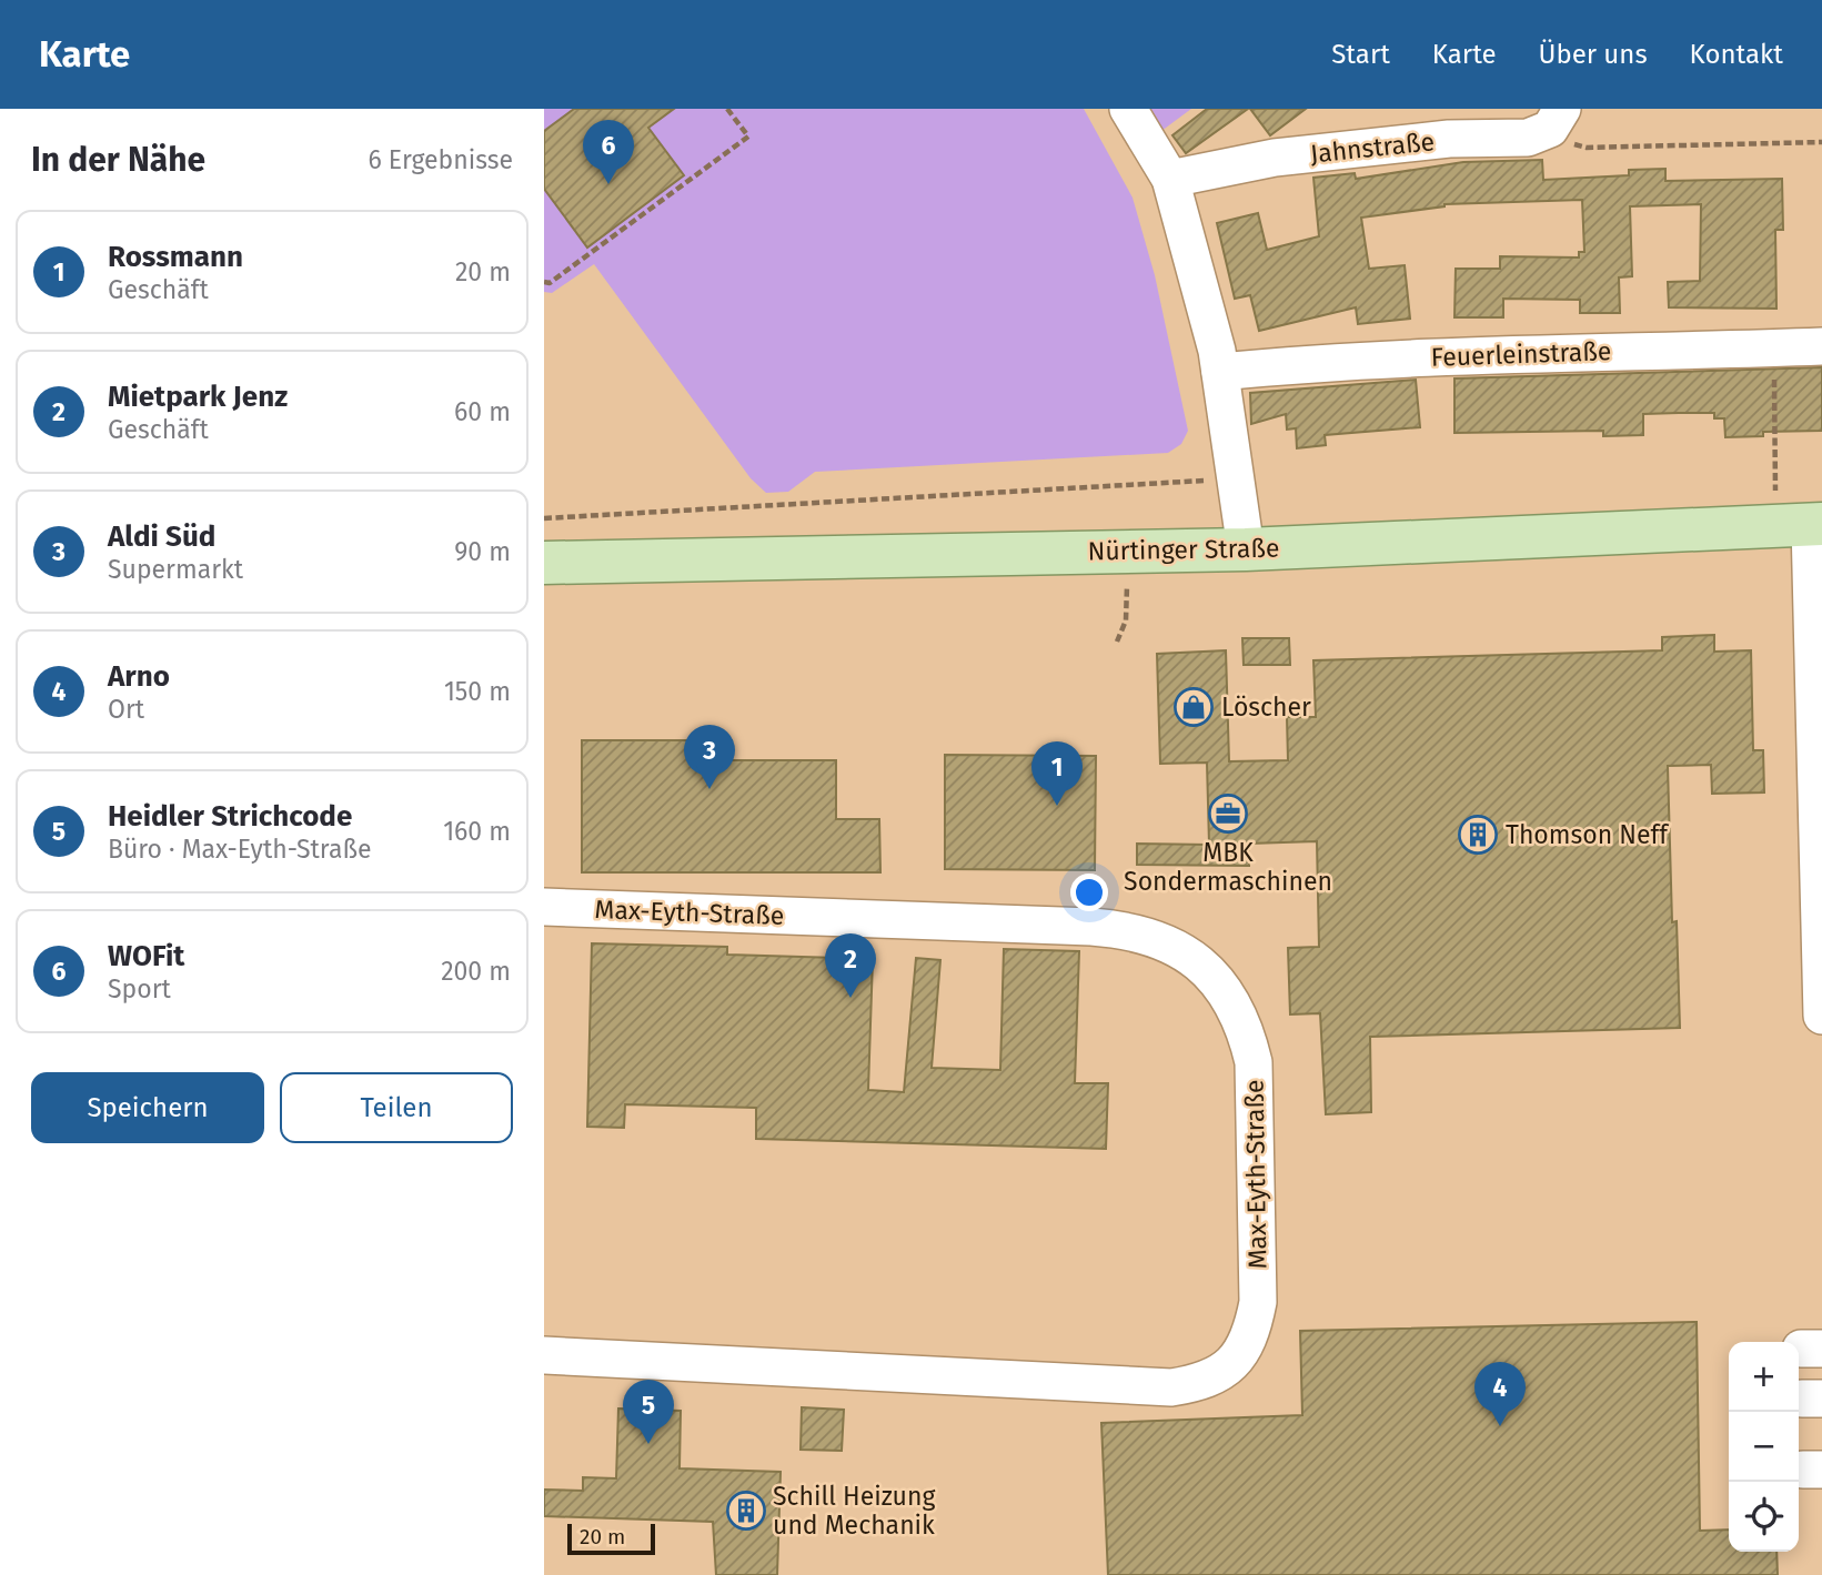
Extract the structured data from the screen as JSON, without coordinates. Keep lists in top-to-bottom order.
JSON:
{
  "streets": {
    "main road": ["Nürtinger Straße"],
    "street": ["Jahnstraße", "Feuerleinstraße", "Max-Eyth-Straße"]
  },
  "places": {
    "shop": ["Löscher"],
    "office": ["MBK Sondermaschinen"],
    "building": ["Thomson Neff", "Schill Heizung und Mechanik"]
  },
  "scale_bar": "20 m",
  "page": {
    "header": "Karte",
    "nav": [
      "Start",
      "Karte",
      "Über uns",
      "Kontakt"
    ],
    "heading": ["In der Nähe", "6 Ergebnisse"],
    "pins": [
      "6",
      "3",
      "1",
      "2",
      "4",
      "5"
    ],
    "list": [
      {
        "mark": "1",
        "name": "Rossmann",
        "note": "Geschäft",
        "value": "20 m"
      },
      {
        "mark": "2",
        "name": "Mietpark Jenz",
        "note": "Geschäft",
        "value": "60 m"
      },
      {
        "mark": "3",
        "name": "Aldi Süd",
        "note": "Supermarkt",
        "value": "90 m"
      },
      {
        "mark": "4",
        "name": "Arno",
        "note": "Ort",
        "value": "150 m"
      },
      {
        "mark": "5",
        "name": "Heidler Strichcode",
        "note": "Büro · Max-Eyth-Straße",
        "value": "160 m"
      },
      {
        "mark": "6",
        "name": "WOFit",
        "note": "Sport",
        "value": "200 m"
      }
    ],
    "buttons": ["Speichern", "Teilen"],
    "map_buttons": ["+", "−"],
    "scale": "20 m"
  }
}
